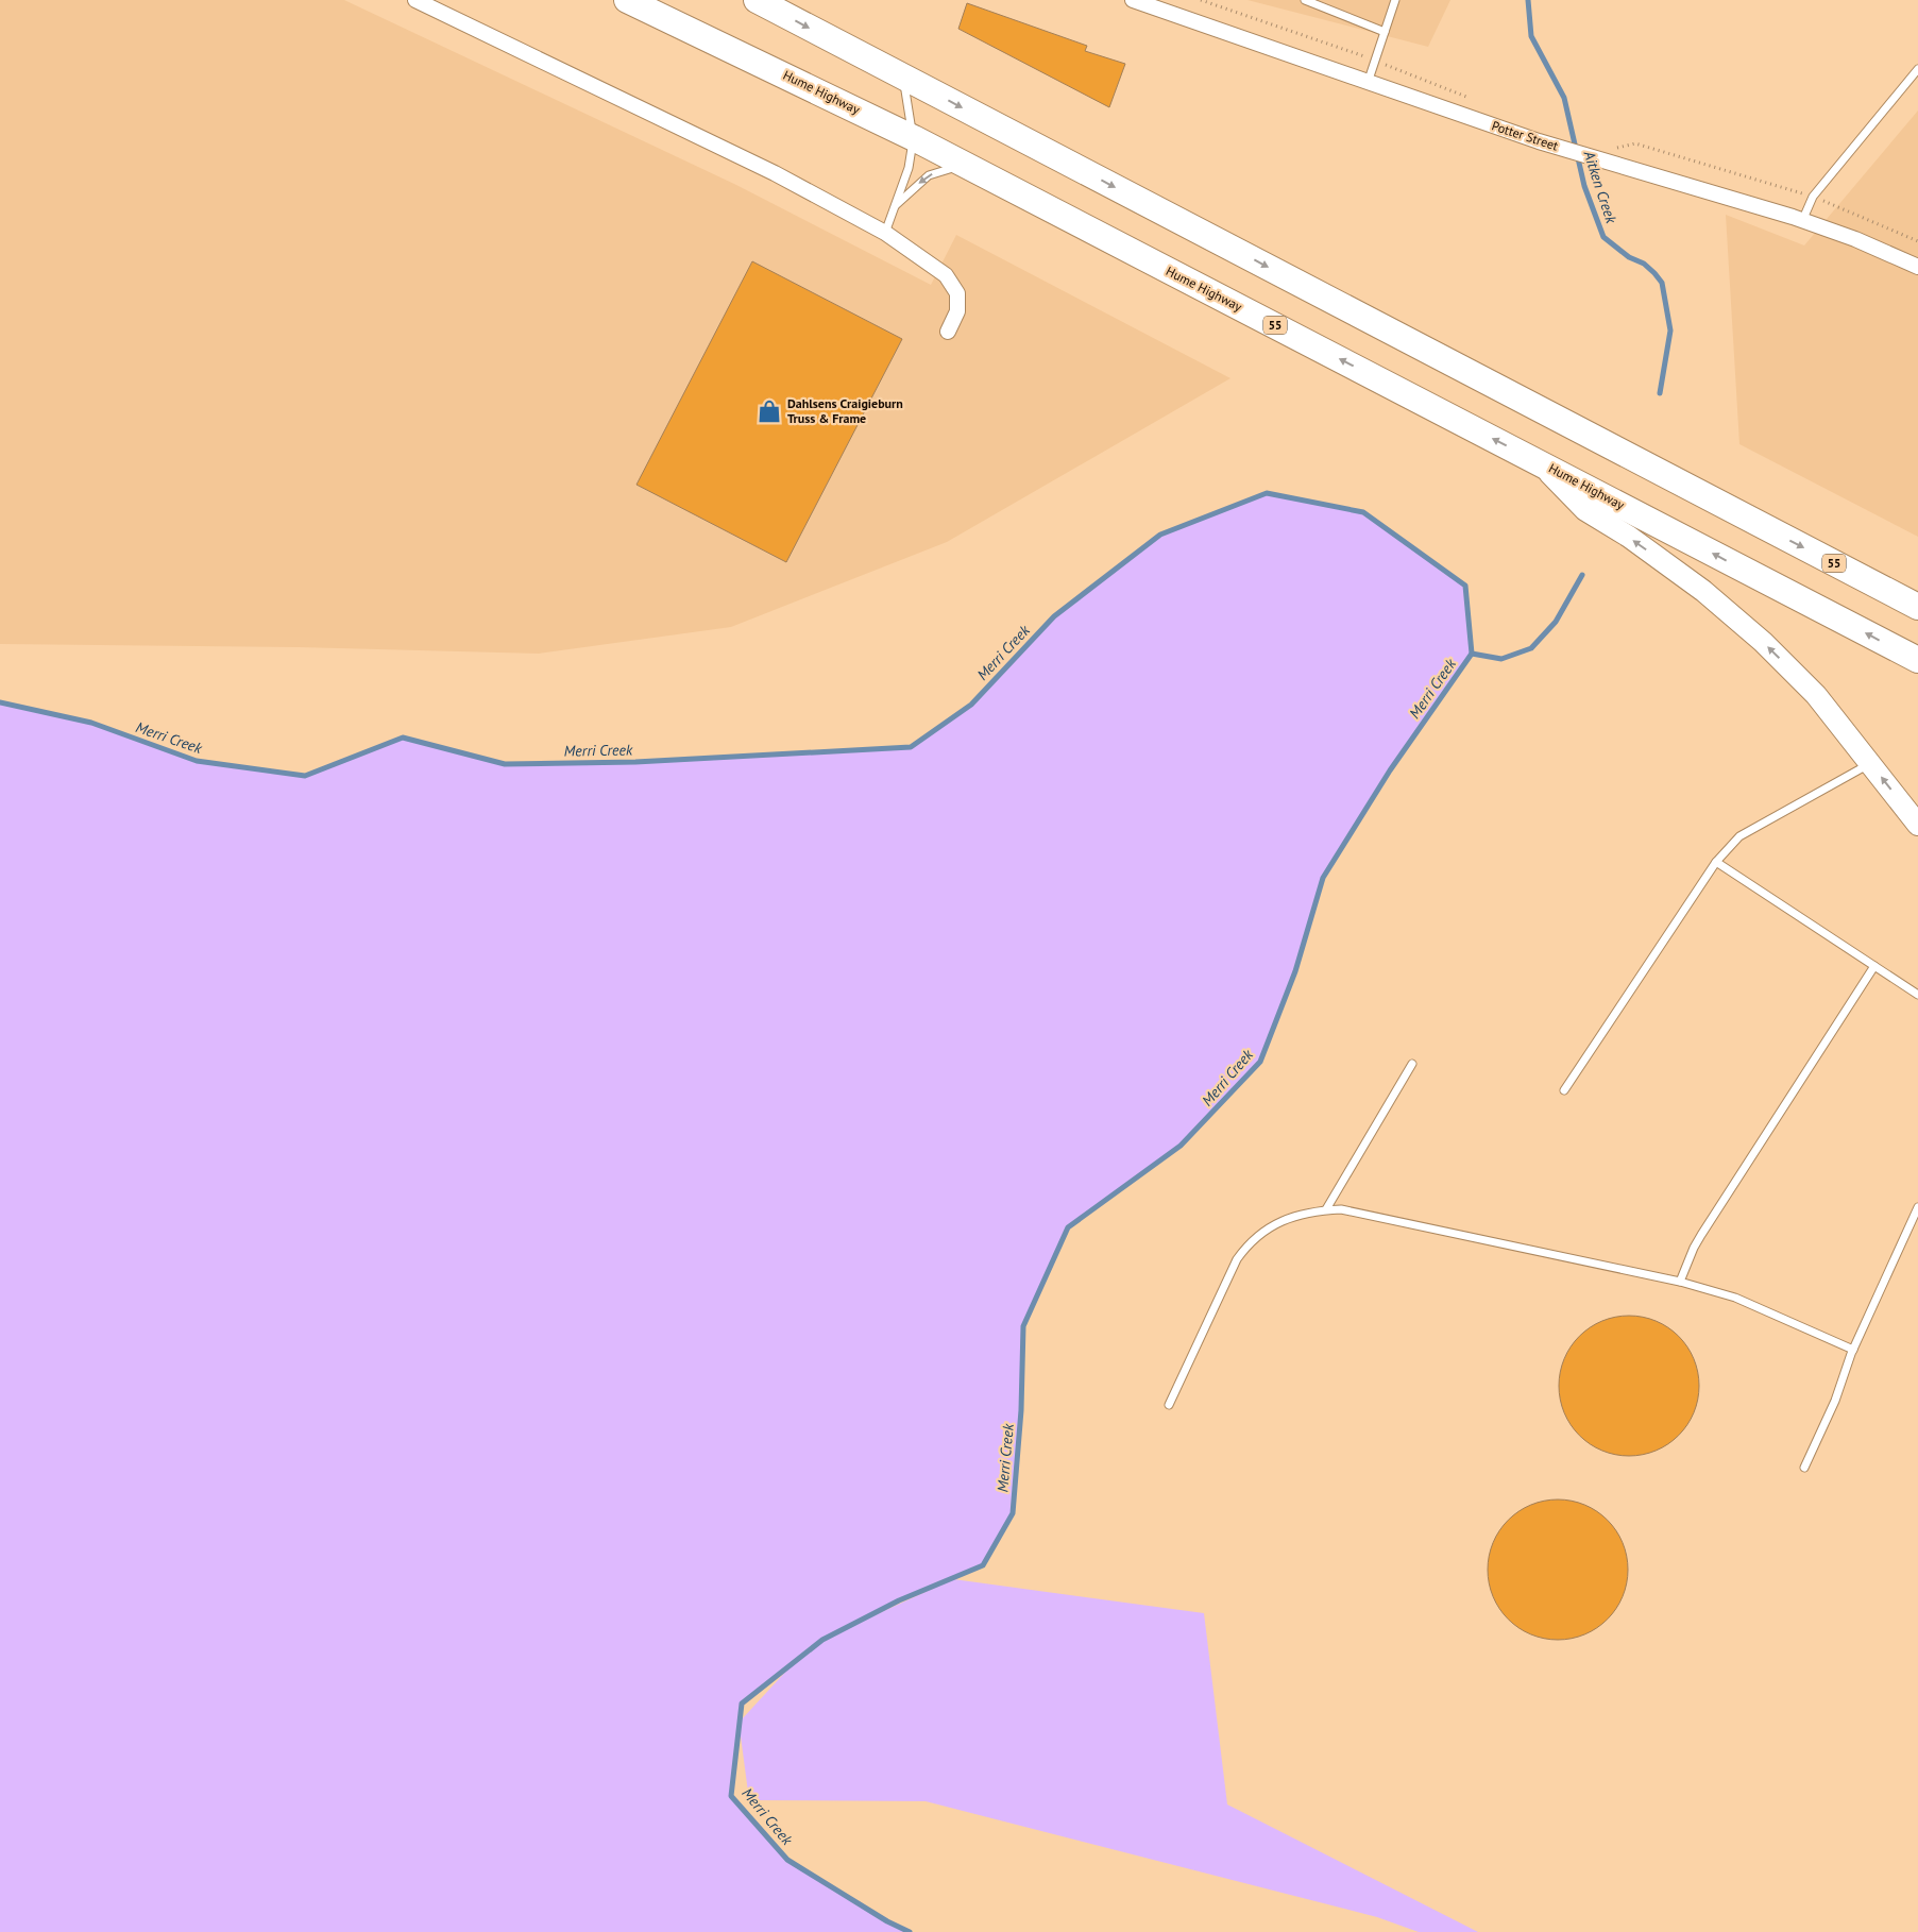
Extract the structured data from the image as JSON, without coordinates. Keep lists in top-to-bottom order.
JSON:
{
  "streets": {
    "highway": ["Hume Highway", "55"],
    "street": ["Potter Street"]
  },
  "water": ["Aitken Creek", "Merri Creek"],
  "places": {
    "shop": ["Dahlsens Craigieburn Truss & Frame"]
  }
}
